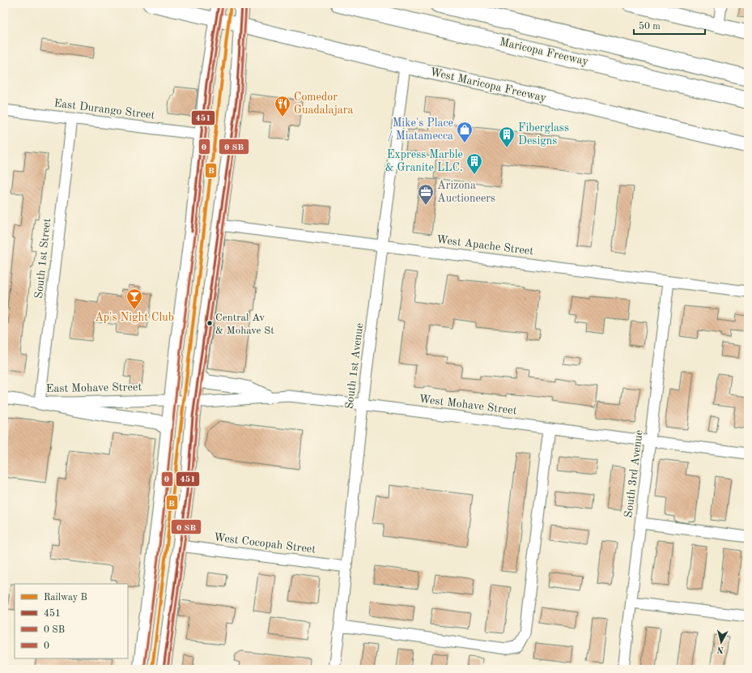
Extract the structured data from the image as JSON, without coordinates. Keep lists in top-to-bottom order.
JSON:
{
  "streets": {
    "highway": ["Maricopa Freeway"],
    "main road": ["West Maricopa Freeway"],
    "street": [
      "East Durango Street",
      "West Apache Street",
      "South 1st Street",
      "South 1st Avenue",
      "East Mohave Street",
      "West Mohave Street",
      "South 3rd Avenue",
      "West Cocopah Street"
    ]
  },
  "crossings": [
    ["West Maricopa Freeway", "South 1st Avenue"],
    ["East Durango Street", "South 1st Street"],
    ["West Apache Street", "South 1st Avenue"],
    ["West Apache Street", "South 3rd Avenue"],
    ["South 1st Street", "East Mohave Street"],
    ["South 1st Avenue", "West Mohave Street"],
    ["South 1st Avenue", "West Cocopah Street"],
    ["East Mohave Street", "West Mohave Street"],
    ["West Mohave Street", "South 3rd Avenue"]
  ],
  "places": {
    "restaurant": ["Comedor Guadalajara"],
    "shop": ["Mike's Place / Miatamecca"],
    "building": ["Fiberglass Designs", "Express Marble & Granite LLC."],
    "office": ["Arizona Auctioneers"],
    "bar": ["Ap's Night Club"],
    "other": ["Central Av & Mohave St"]
  },
  "lines": ["rail line B", "transit line 451", "transit line 0"],
  "legend": [
    "Railway B",
    "451",
    "0 SB",
    "0"
  ],
  "scale_bar": "50 m",
  "north": "bottom"
}
